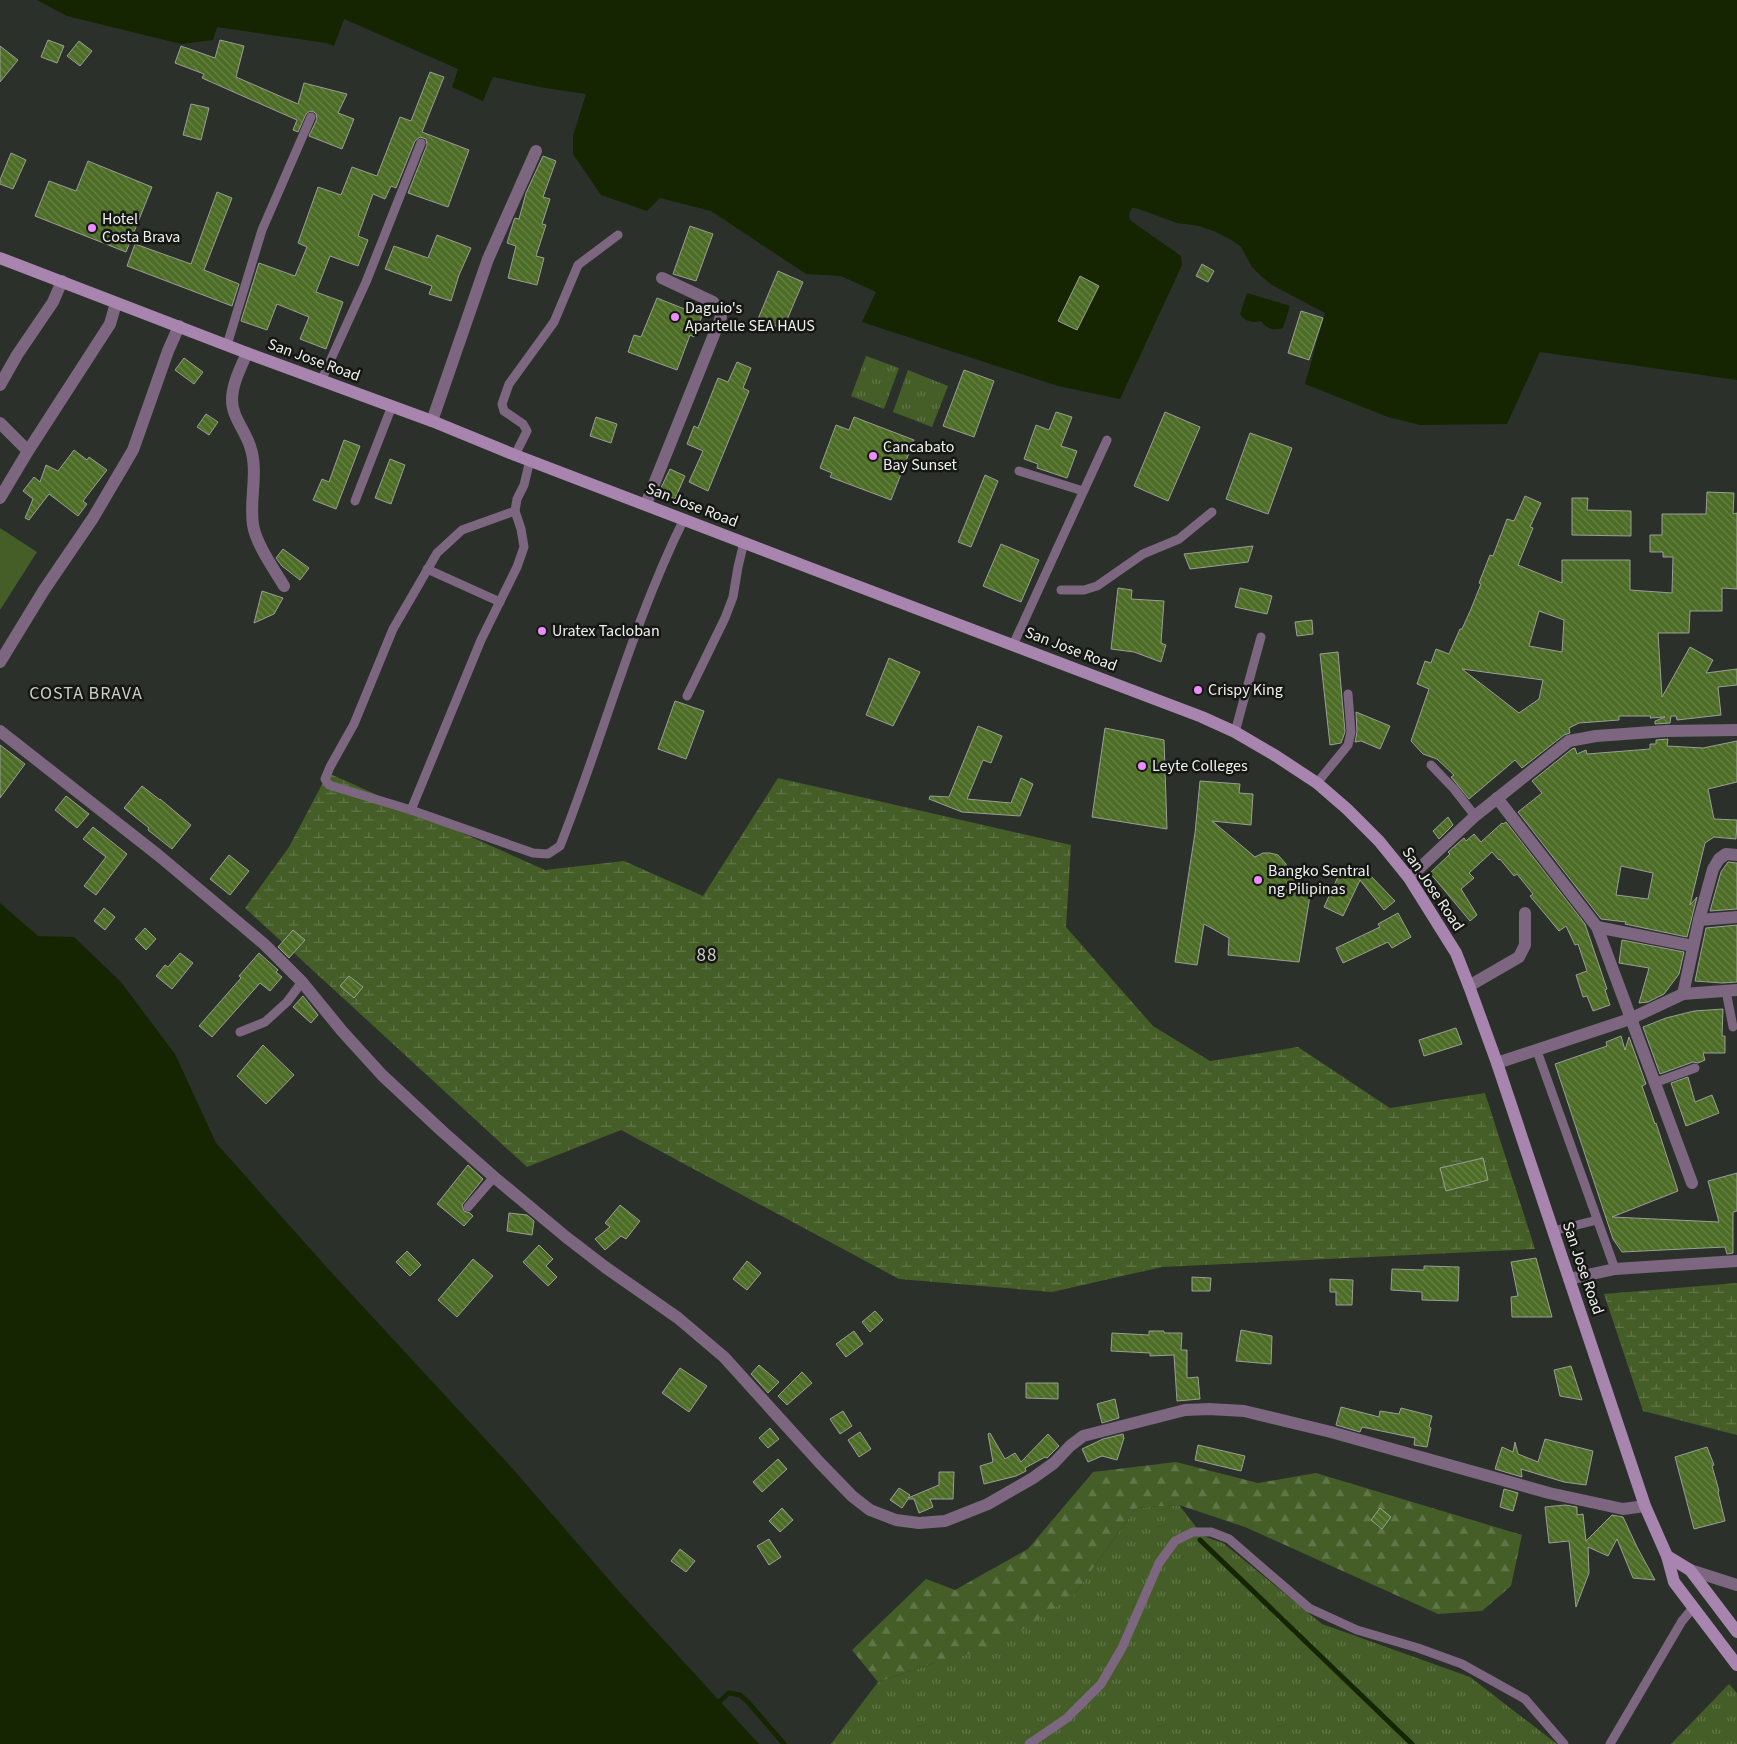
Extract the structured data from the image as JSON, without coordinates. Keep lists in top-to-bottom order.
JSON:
{
  "streets": {
    "main road": ["San Jose Road"]
  },
  "districts": ["COSTA BRAVA", "88"],
  "places": [
    "Hotel Costa Brava",
    "Daguio's Apartelle SEA HAUS",
    "Cancabato Bay Sunset",
    "Uratex Tacloban",
    "Crispy King",
    "Leyte Colleges",
    "Bangko Sentral ng Pilipinas"
  ]
}
